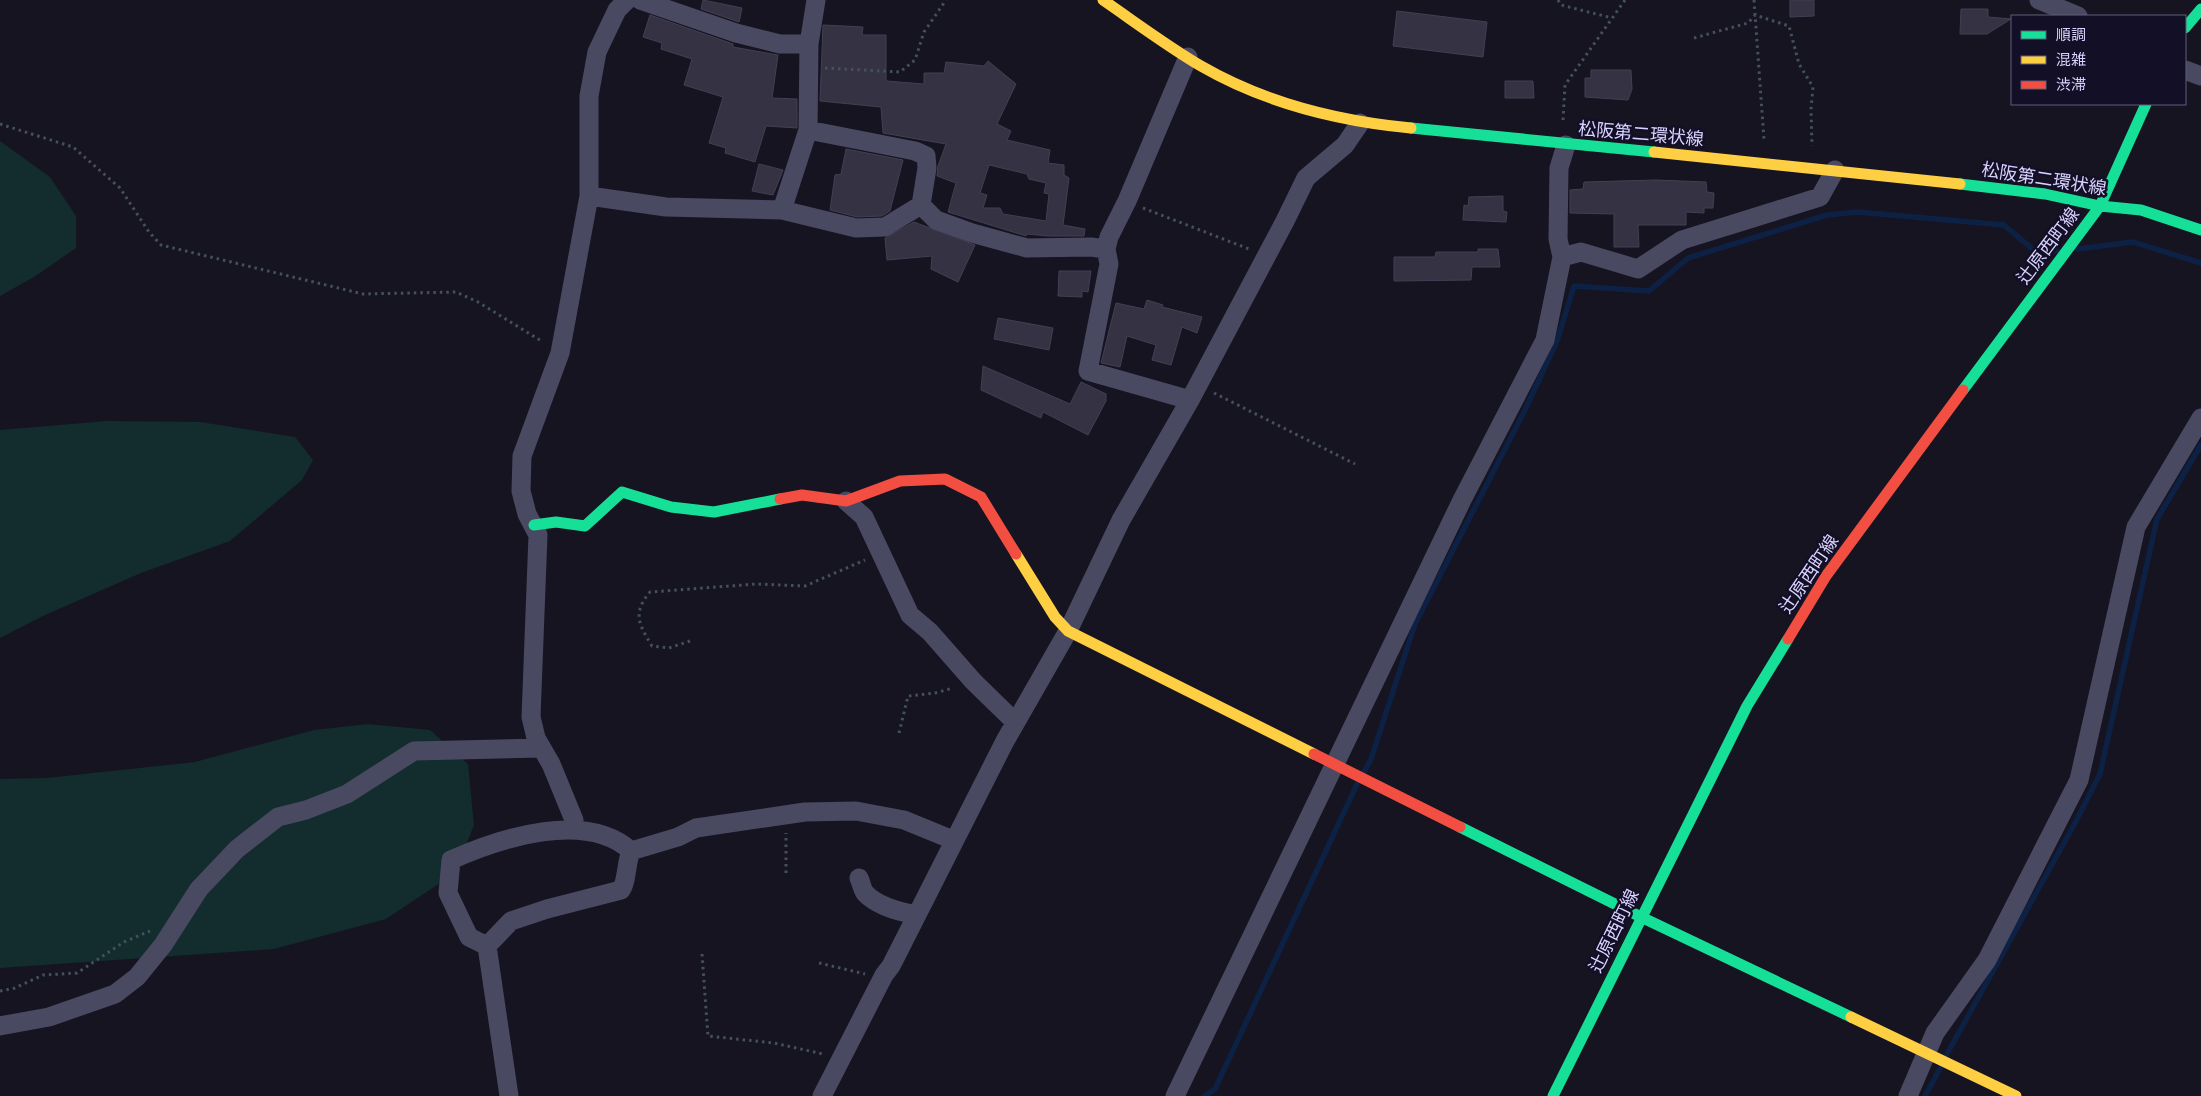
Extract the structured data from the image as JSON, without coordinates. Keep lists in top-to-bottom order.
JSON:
{
  "streets": {
    "main road": ["松阪第二環状線", "辻原西町線"]
  },
  "crossings": [
    ["松阪第二環状線", "辻原西町線"]
  ],
  "legend": ["順調", "混雑", "渋滞"]
}
